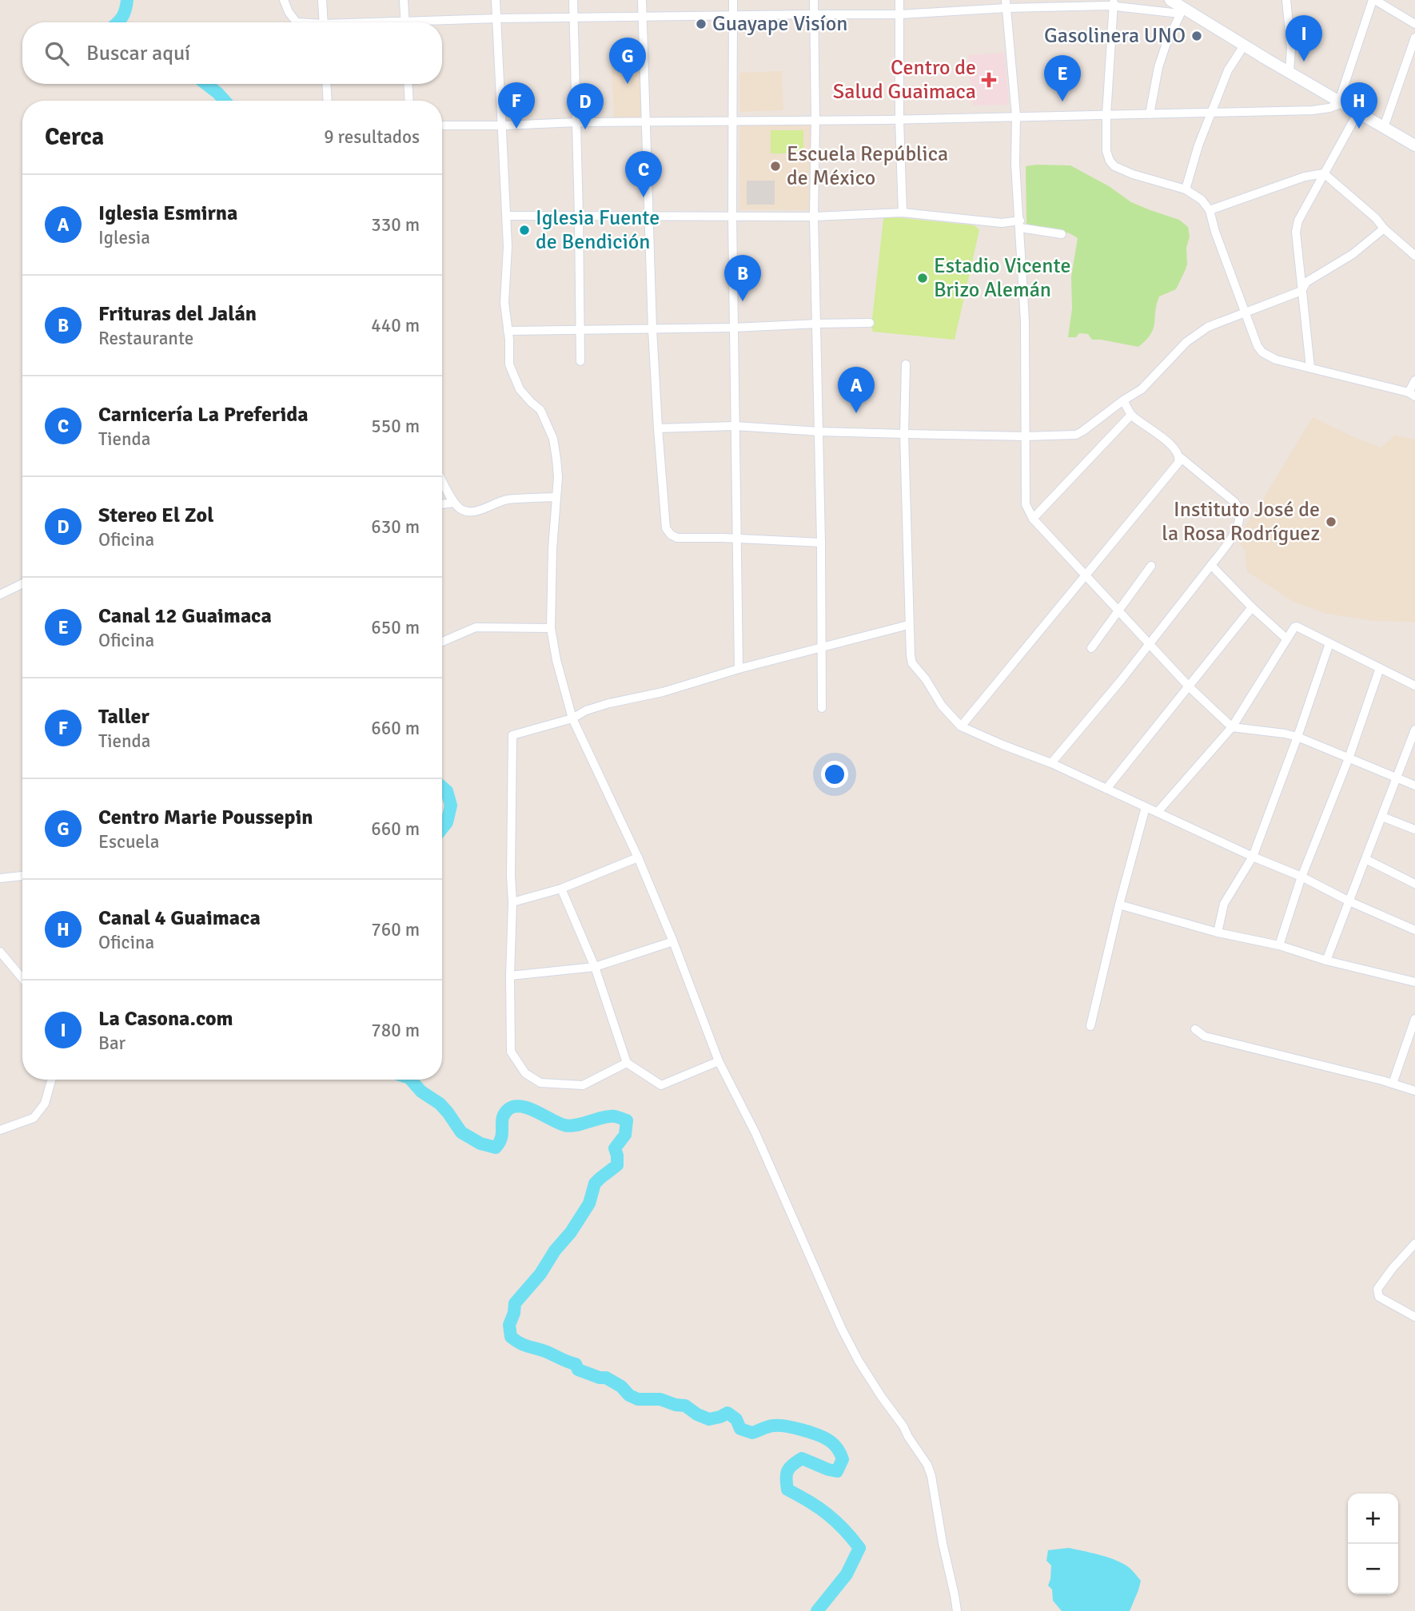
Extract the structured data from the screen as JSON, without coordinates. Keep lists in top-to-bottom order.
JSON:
{
  "places": {
    "other": [
      "Guayape Visíon",
      "Gasolinera UNO",
      "Escuela República de México",
      "Iglesia Fuente de Bendición",
      "Estadio Vicente Brizo Alemán",
      "Instituto José de la Rosa Rodríguez"
    ],
    "health": ["Centro de Salud Guaimaca"]
  },
  "page": {
    "pins": [
      "I",
      "G",
      "E",
      "F",
      "H",
      "D",
      "C",
      "B",
      "A"
    ],
    "search": "Buscar aquí",
    "heading": ["Cerca", "9 resultados"],
    "list": [
      {
        "mark": "A",
        "name": "Iglesia Esmirna",
        "note": "Iglesia",
        "value": "330 m"
      },
      {
        "mark": "B",
        "name": "Frituras del Jalán",
        "note": "Restaurante",
        "value": "440 m"
      },
      {
        "mark": "C",
        "name": "Carnicería La Preferida",
        "note": "Tienda",
        "value": "550 m"
      },
      {
        "mark": "D",
        "name": "Stereo El Zol",
        "note": "Oficina",
        "value": "630 m"
      },
      {
        "mark": "E",
        "name": "Canal 12 Guaimaca",
        "note": "Oficina",
        "value": "650 m"
      },
      {
        "mark": "F",
        "name": "Taller",
        "note": "Tienda",
        "value": "660 m"
      },
      {
        "mark": "G",
        "name": "Centro Marie Poussepin",
        "note": "Escuela",
        "value": "660 m"
      },
      {
        "mark": "H",
        "name": "Canal 4 Guaimaca",
        "note": "Oficina",
        "value": "760 m"
      },
      {
        "mark": "I",
        "name": "La Casona.com",
        "note": "Bar",
        "value": "780 m"
      }
    ],
    "map_buttons": ["+", "−"]
  }
}
